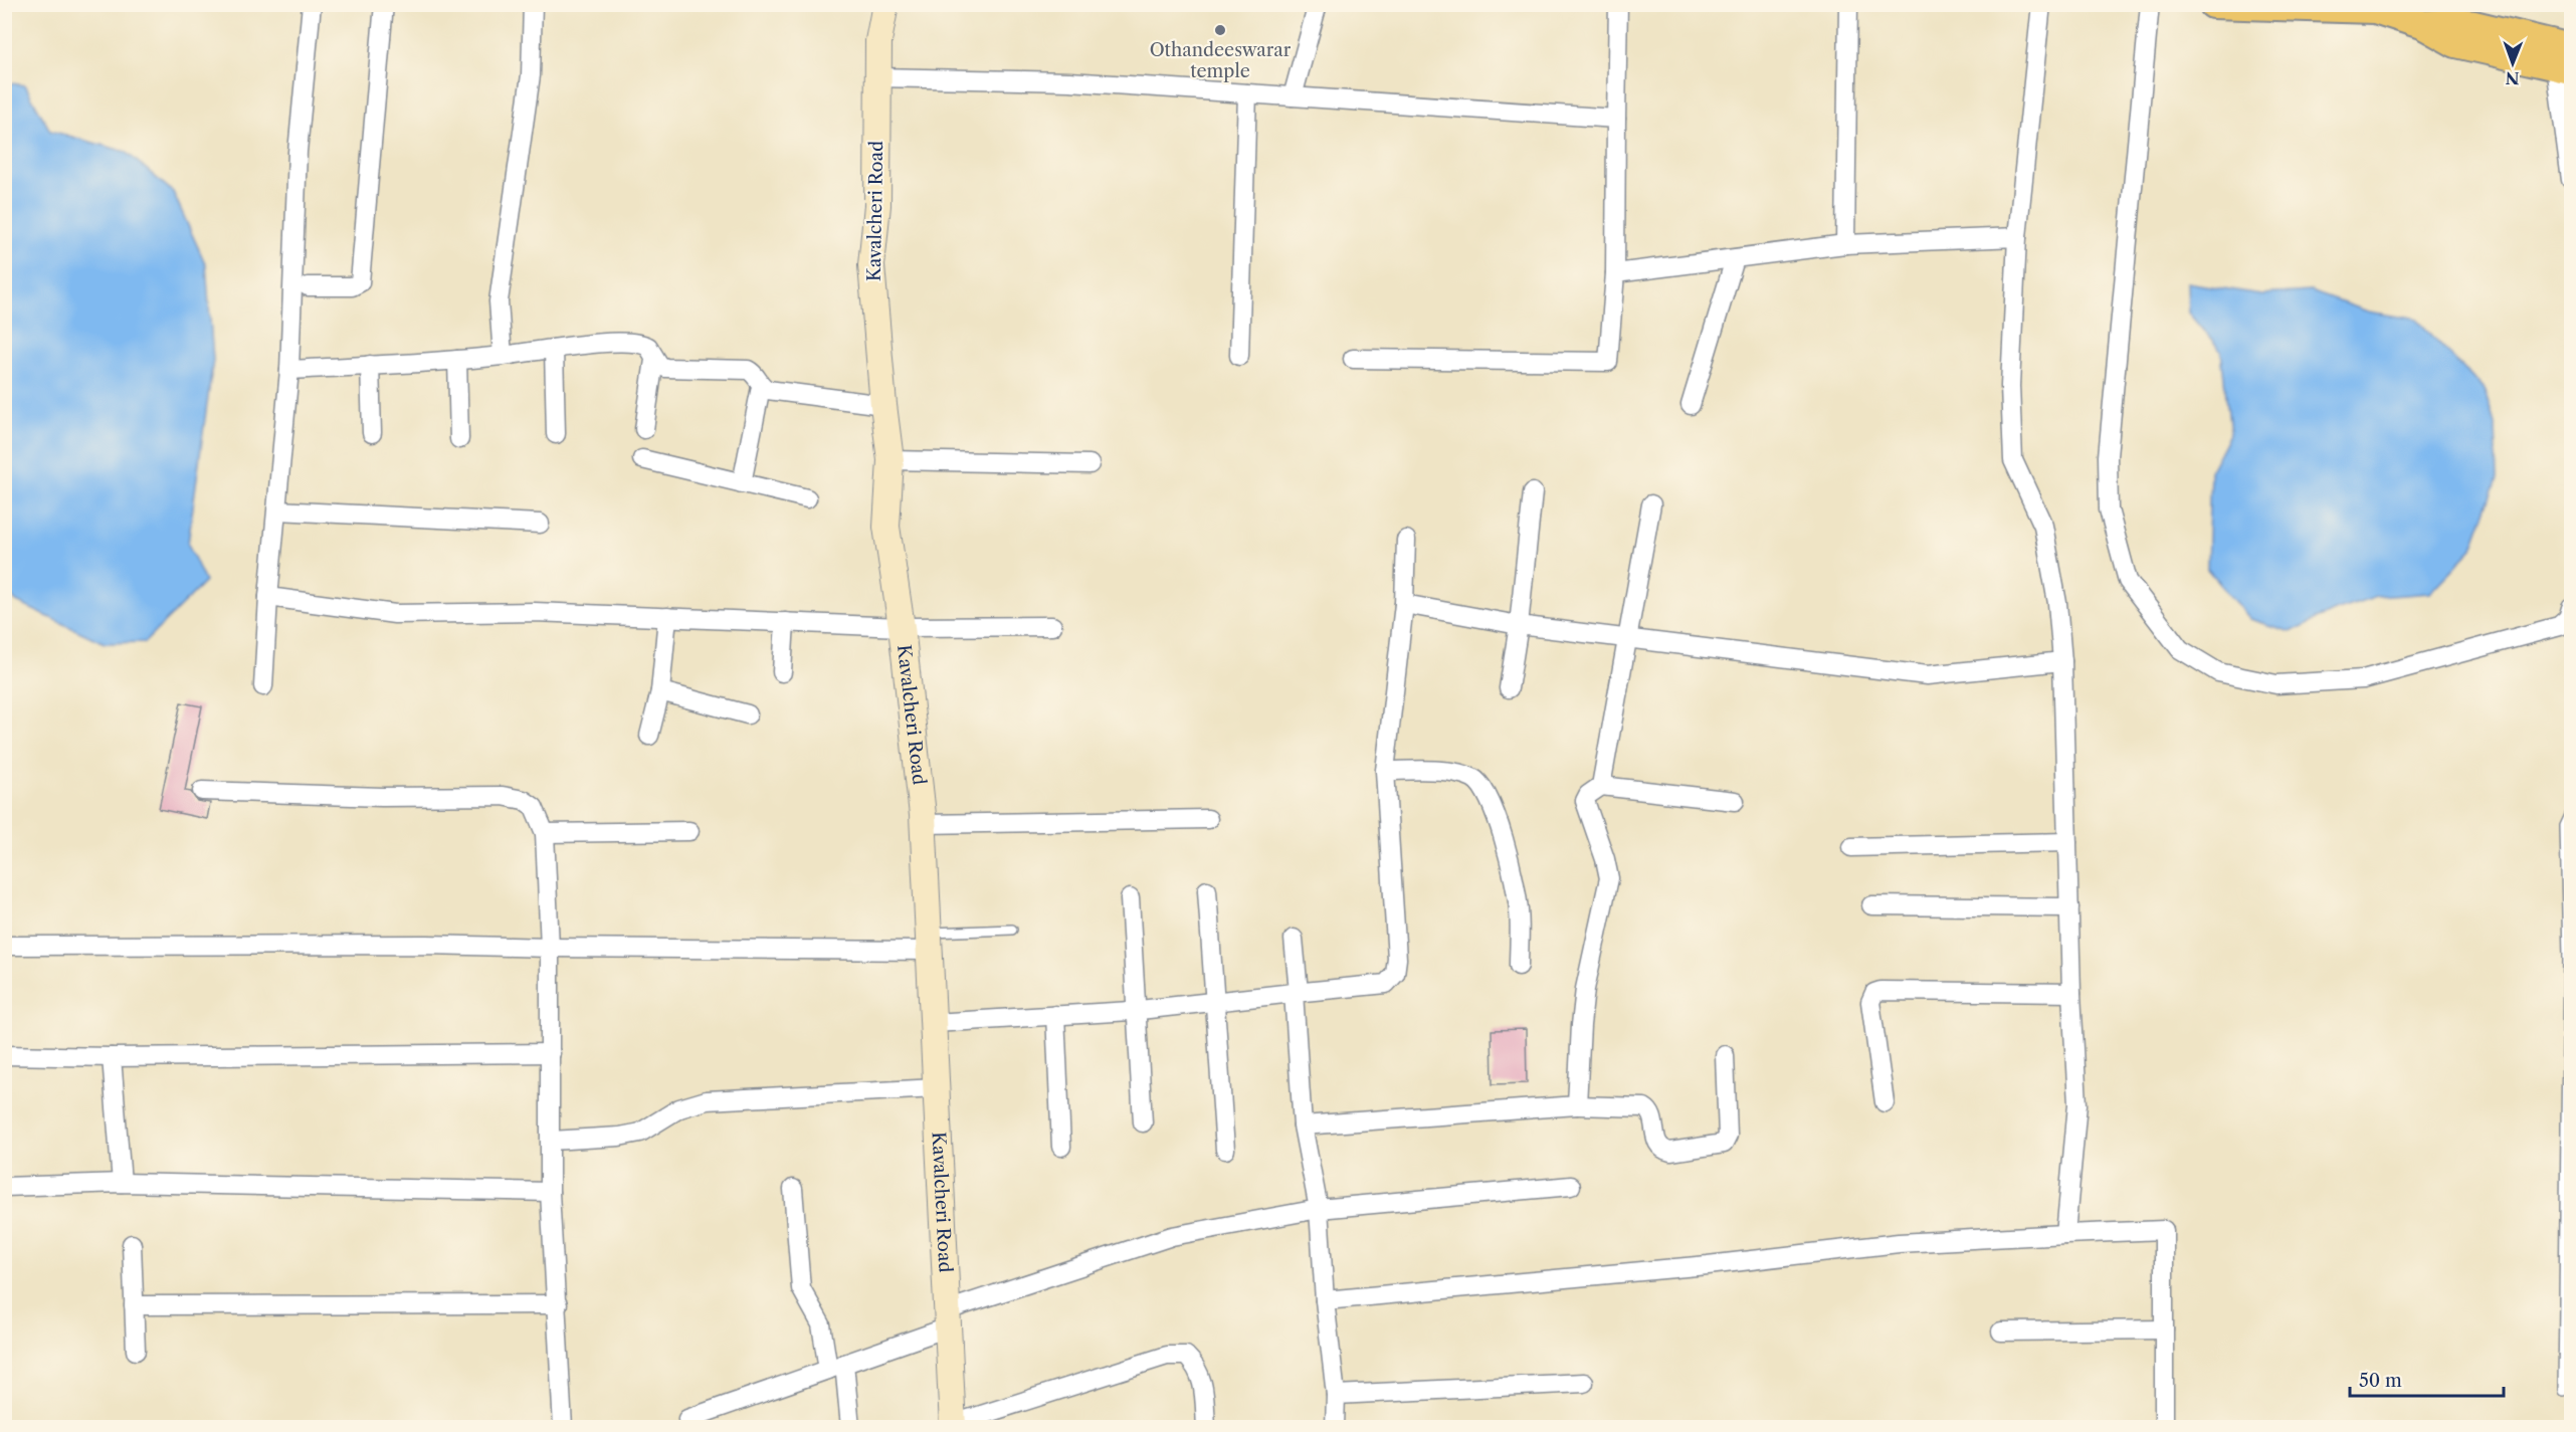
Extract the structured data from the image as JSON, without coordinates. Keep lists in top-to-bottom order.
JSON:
{
  "streets": {
    "street": ["Kavalcheri Road"]
  },
  "places": ["Othandeeswarar temple"],
  "scale_bar": "50 m",
  "north": "bottom"
}
